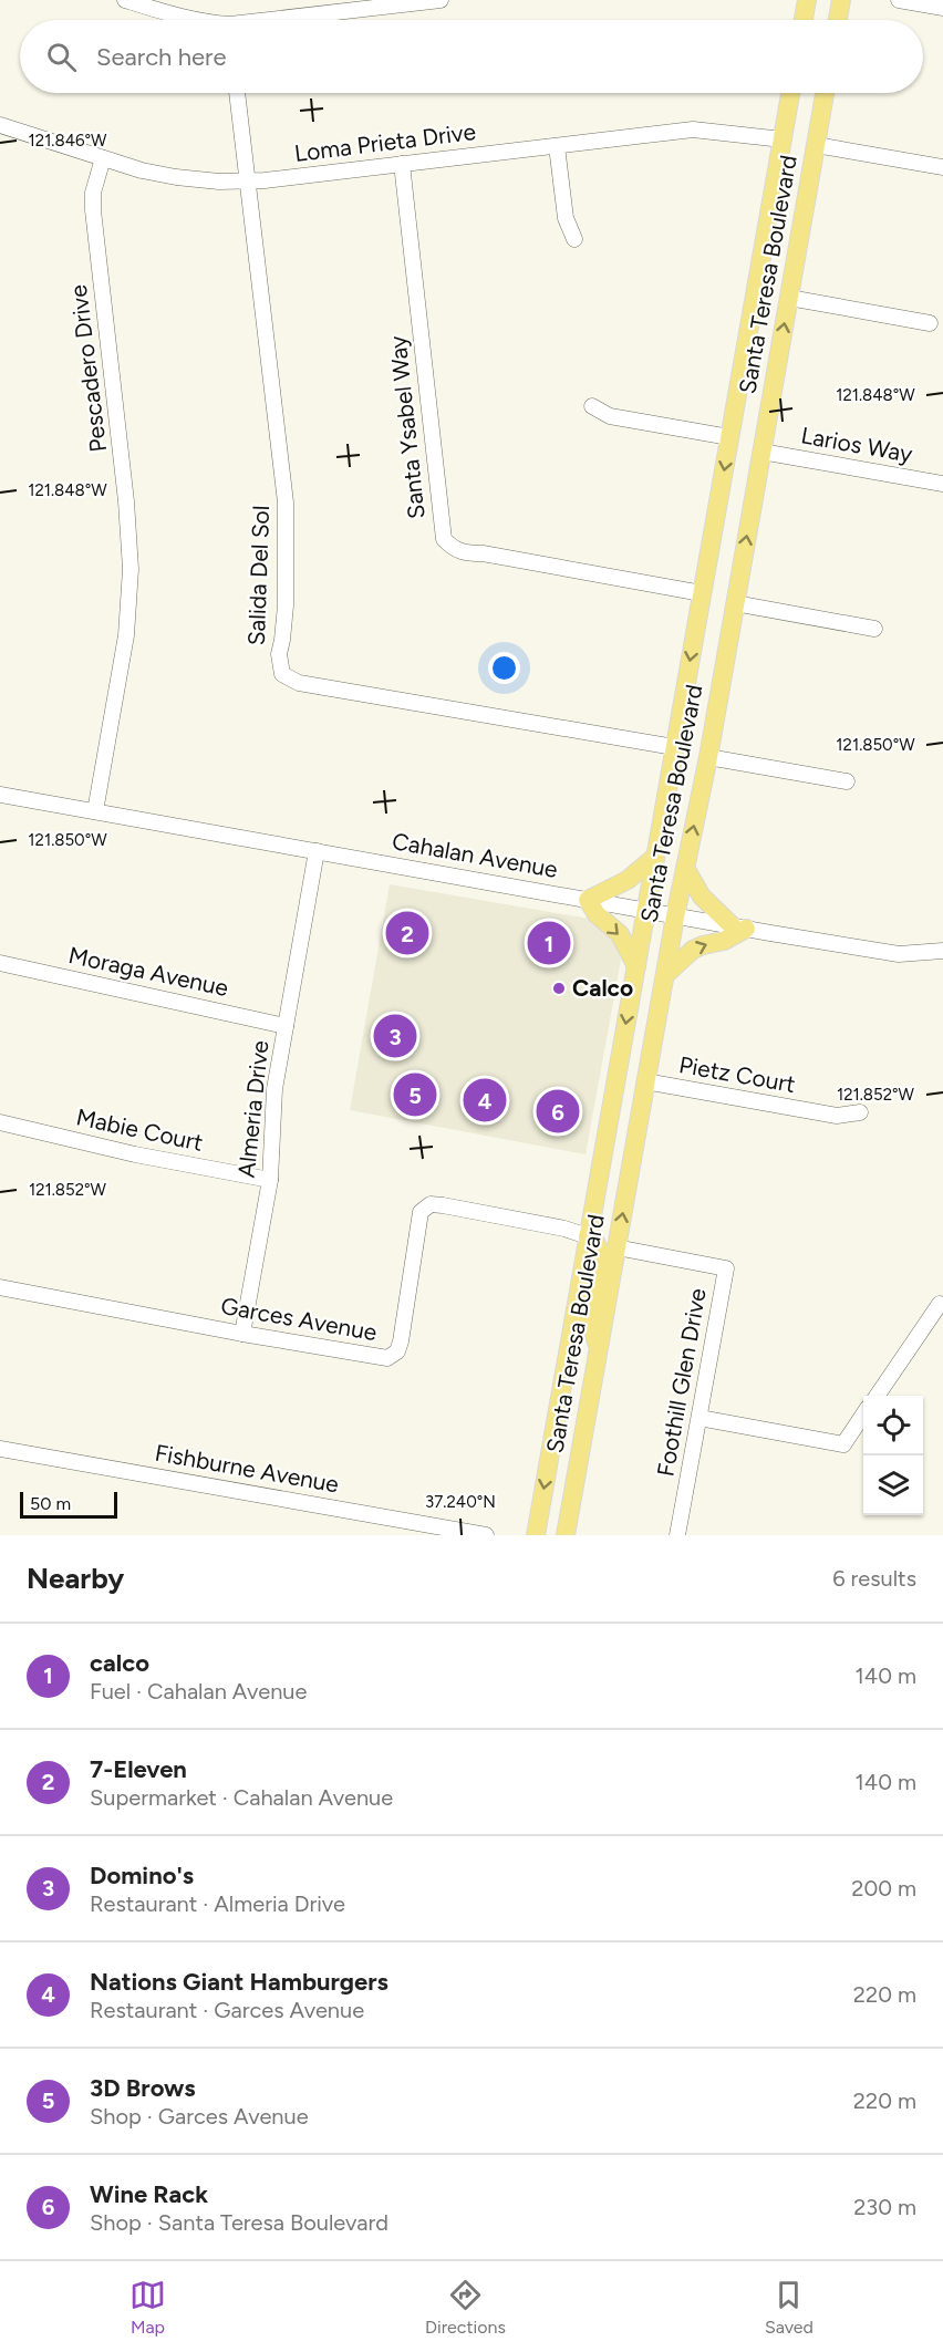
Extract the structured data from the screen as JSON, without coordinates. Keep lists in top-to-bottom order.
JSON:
{
  "streets": {
    "main road": ["Santa Teresa Boulevard"],
    "street": [
      "Loma Prieta Drive",
      "Pescadero Drive",
      "Santa Ysabel Way",
      "Larios Way",
      "Salida Del Sol",
      "Cahalan Avenue",
      "Moraga Avenue",
      "Pietz Court",
      "Almeria Drive",
      "Mabie Court",
      "Garces Avenue",
      "Foothill Glen Drive",
      "Fishburne Avenue"
    ]
  },
  "crossings": [
    ["Loma Prieta Drive", "Santa Teresa Boulevard"],
    ["Loma Prieta Drive", "Pescadero Drive"],
    ["Loma Prieta Drive", "Santa Ysabel Way"],
    ["Loma Prieta Drive", "Salida Del Sol"],
    ["Santa Teresa Boulevard", "Santa Ysabel Way"],
    ["Santa Teresa Boulevard", "Larios Way"],
    ["Santa Teresa Boulevard", "Salida Del Sol"],
    ["Santa Teresa Boulevard", "Cahalan Avenue"],
    ["Santa Teresa Boulevard", "Pietz Court"],
    ["Santa Teresa Boulevard", "Garces Avenue"],
    ["Santa Teresa Boulevard", "Foothill Glen Drive"],
    ["Pescadero Drive", "Cahalan Avenue"],
    ["Cahalan Avenue", "Almeria Drive"],
    ["Moraga Avenue", "Almeria Drive"],
    ["Almeria Drive", "Mabie Court"],
    ["Almeria Drive", "Garces Avenue"]
  ],
  "places": ["Calco"],
  "scale_bar": "50 m",
  "page": {
    "search": "Search here",
    "pins": [
      "2",
      "1",
      "3",
      "5",
      "4",
      "6"
    ],
    "scale": "50 m",
    "heading": ["Nearby", "6 results"],
    "list": [
      {
        "mark": "1",
        "name": "calco",
        "note": "Fuel · Cahalan Avenue",
        "value": "140 m"
      },
      {
        "mark": "2",
        "name": "7-Eleven",
        "note": "Supermarket · Cahalan Avenue",
        "value": "140 m"
      },
      {
        "mark": "3",
        "name": "Domino's",
        "note": "Restaurant · Almeria Drive",
        "value": "200 m"
      },
      {
        "mark": "4",
        "name": "Nations Giant Hamburgers",
        "note": "Restaurant · Garces Avenue",
        "value": "220 m"
      },
      {
        "mark": "5",
        "name": "3D Brows",
        "note": "Shop · Garces Avenue",
        "value": "220 m"
      },
      {
        "mark": "6",
        "name": "Wine Rack",
        "note": "Shop · Santa Teresa Boulevard",
        "value": "230 m"
      }
    ],
    "nav": ["Map", "Directions", "Saved"]
  },
  "coordinates": [
    "121.846°W",
    "121.848°W",
    "121.850°W",
    "121.852°W",
    "37.240°N"
  ]
}
